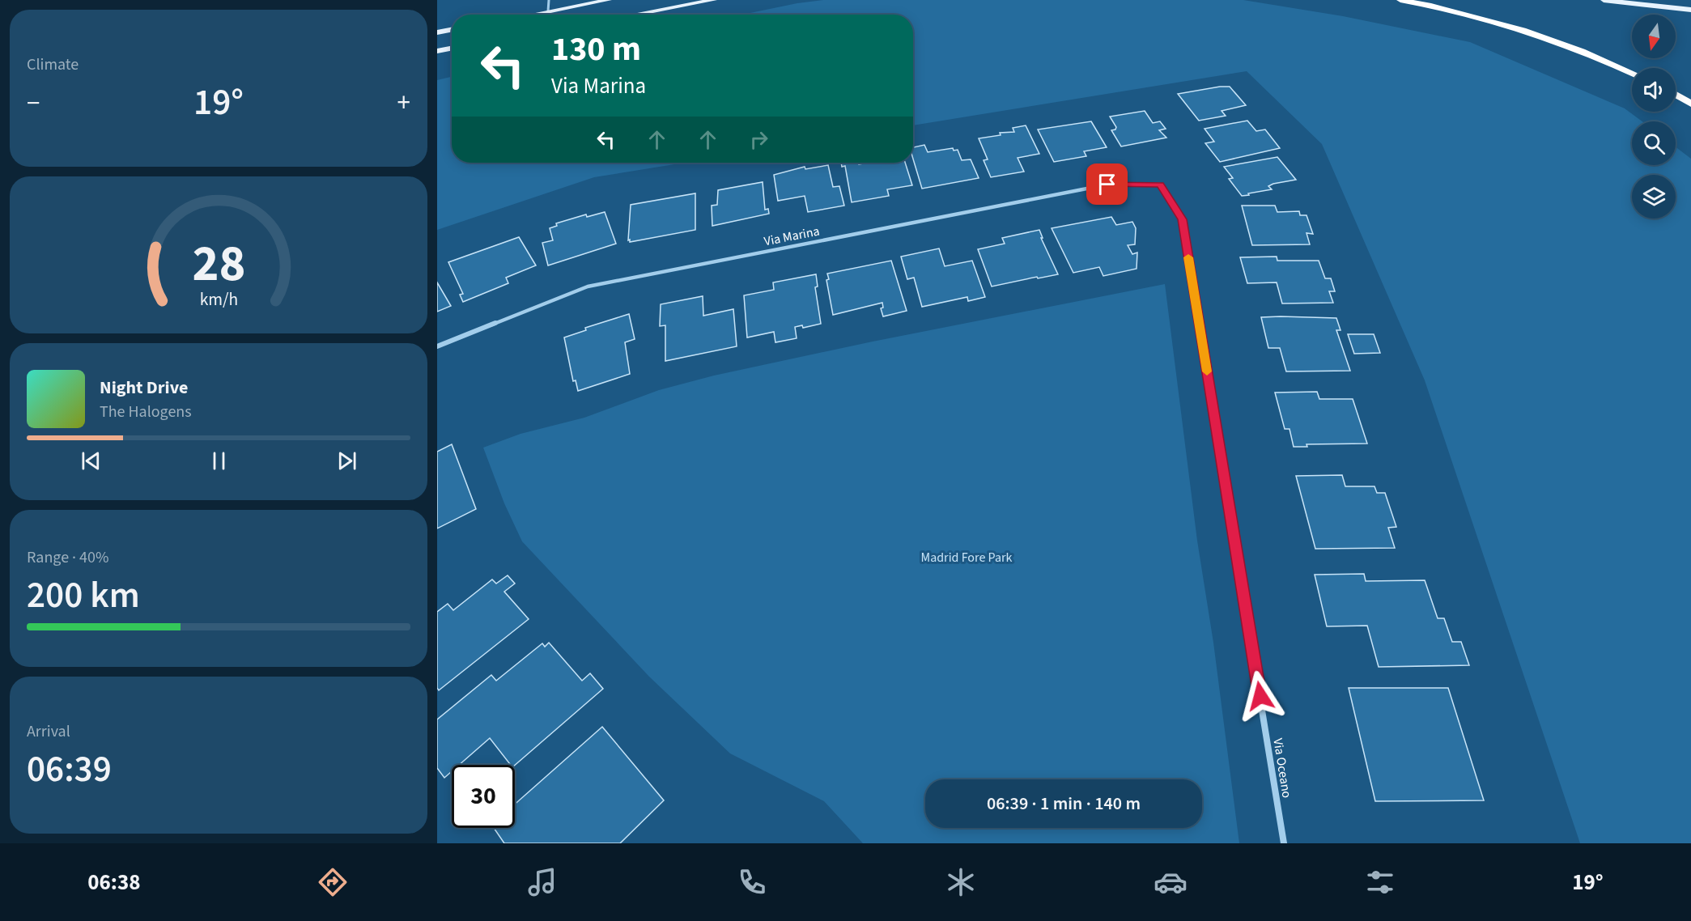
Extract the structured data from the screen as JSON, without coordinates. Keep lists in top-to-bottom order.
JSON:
{
  "streets": {
    "street": ["Via Marina", "Via Oceano"]
  },
  "crossings": [
    ["Via Marina", "Via Oceano"]
  ],
  "parks": ["Madrid Fore Park"],
  "north": "bottom",
  "page": {
    "tile": [
      "Climate",
      ["Range · 40%", "200 km"],
      ["Arrival", "06:39"]
    ],
    "turn": ["130 m", "Via Marina"],
    "heat": ["−", "19°", "+"],
    "song": ["Night Drive", "The Halogens"],
    "limit": "30",
    "trip": "06:39 · 1 min · 140 m",
    "tabs": ["06:38", "19°"],
    "gauge": ["28", "km/h"]
  }
}
